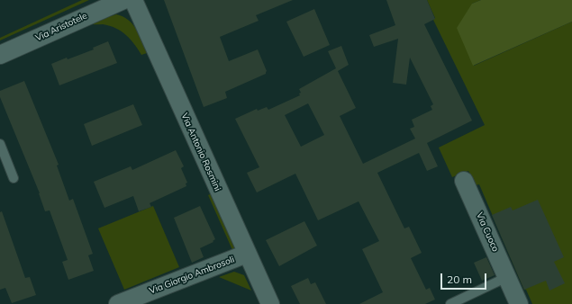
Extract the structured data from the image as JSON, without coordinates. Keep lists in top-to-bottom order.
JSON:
{
  "streets": {
    "street": [
      "Via Aristotele",
      "Via Antonio Rosmini",
      "Via Cuoco",
      "Via Giorgio Ambrosoli"
    ]
  },
  "crossings": [
    ["Via Antonio Rosmini", "Via Giorgio Ambrosoli"]
  ],
  "scale_bar": "20 m"
}
